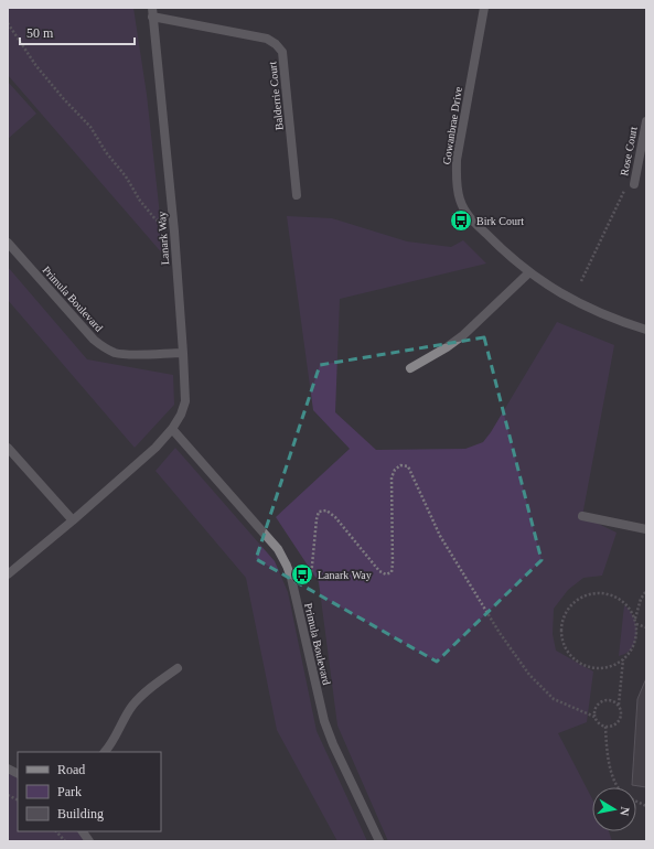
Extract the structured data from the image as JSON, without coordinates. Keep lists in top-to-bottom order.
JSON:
{
  "streets": {
    "street": [
      "Balderrie Court",
      "Gowanbrae Drive",
      "Rose Court",
      "Lanark Way",
      "Primula Boulevard"
    ]
  },
  "crossings": [
    ["Balderrie Court", "Lanark Way"],
    ["Lanark Way", "Primula Boulevard"]
  ],
  "places": {
    "bus stop": ["Birk Court", "Lanark Way"]
  },
  "legend": ["Road", "Park", "Building"],
  "scale_bar": "50 m",
  "north": "right"
}
